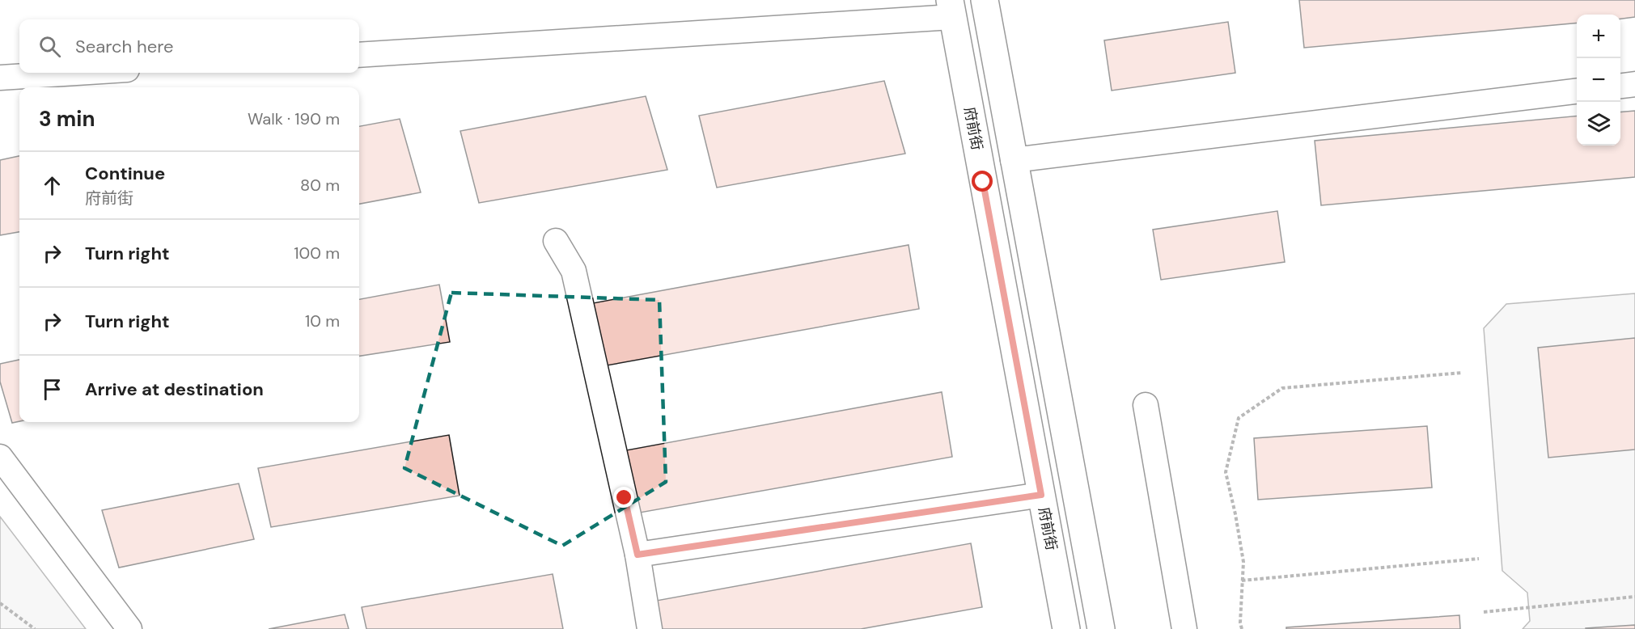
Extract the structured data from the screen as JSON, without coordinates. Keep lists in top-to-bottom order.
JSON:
{
  "streets": {
    "street": ["府前街"]
  },
  "page": {
    "map_buttons": ["+", "−"],
    "search": "Search here",
    "heading": ["3 min", "Walk · 190 m"],
    "list": [
      ["Continue", "府前街", "80 m"],
      ["Turn right", "100 m"],
      ["Turn right", "10 m"],
      "Arrive at destination"
    ]
  }
}
